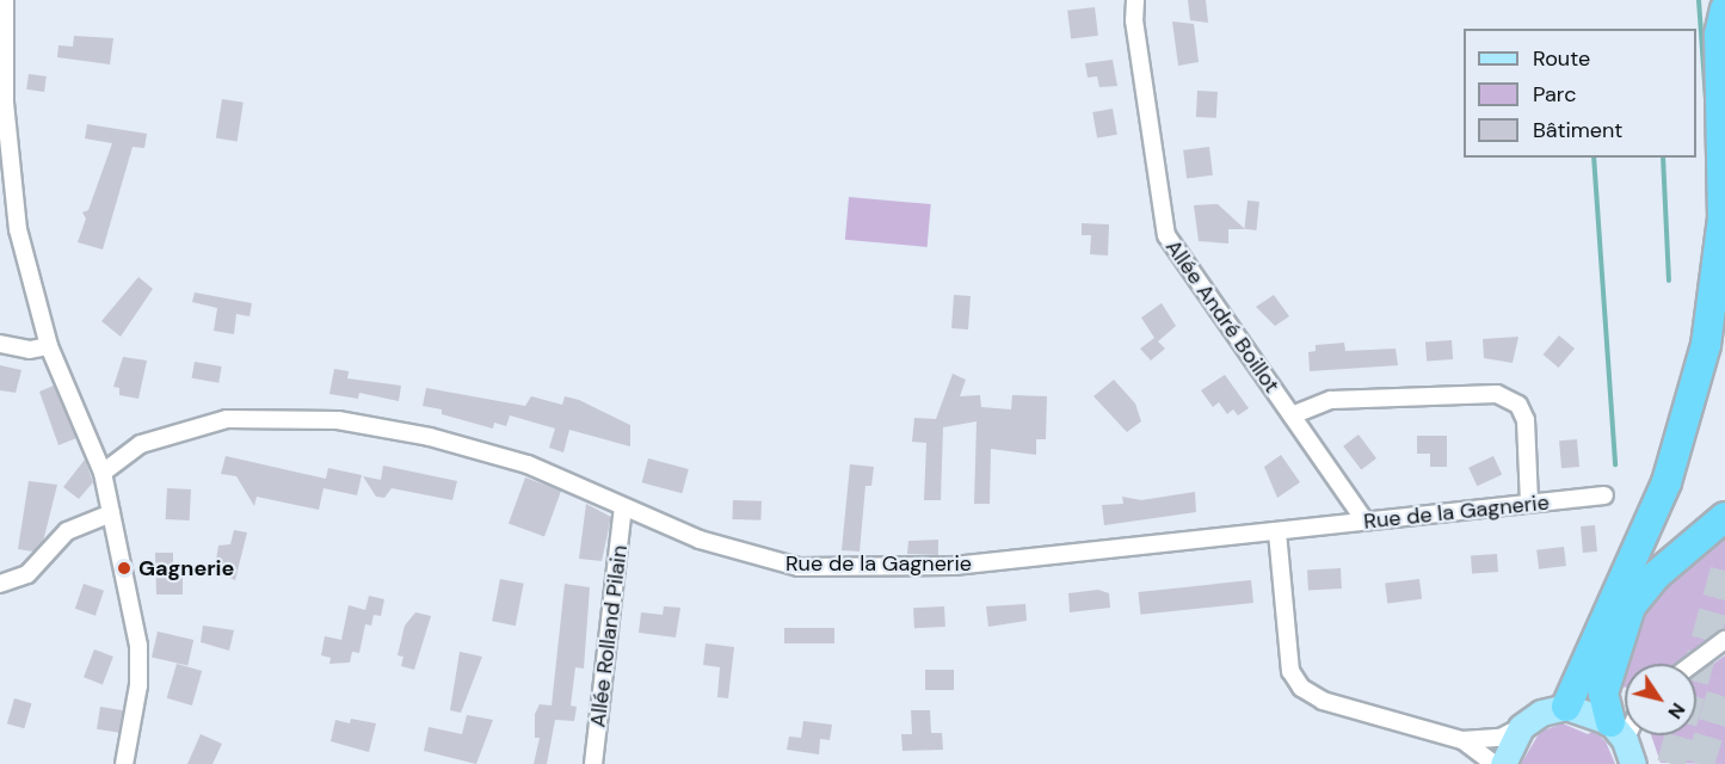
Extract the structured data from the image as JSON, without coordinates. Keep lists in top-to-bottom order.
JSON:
{
  "streets": {
    "street": ["Allée André Boillot", "Rue de la Gagnerie", "Allée Rolland Pilain"]
  },
  "crossings": [
    ["Allée André Boillot", "Rue de la Gagnerie"],
    ["Rue de la Gagnerie", "Allée Rolland Pilain"]
  ],
  "places": ["Gagnerie"],
  "legend": ["Route", "Parc", "Bâtiment"],
  "north": "bottom right"
}
